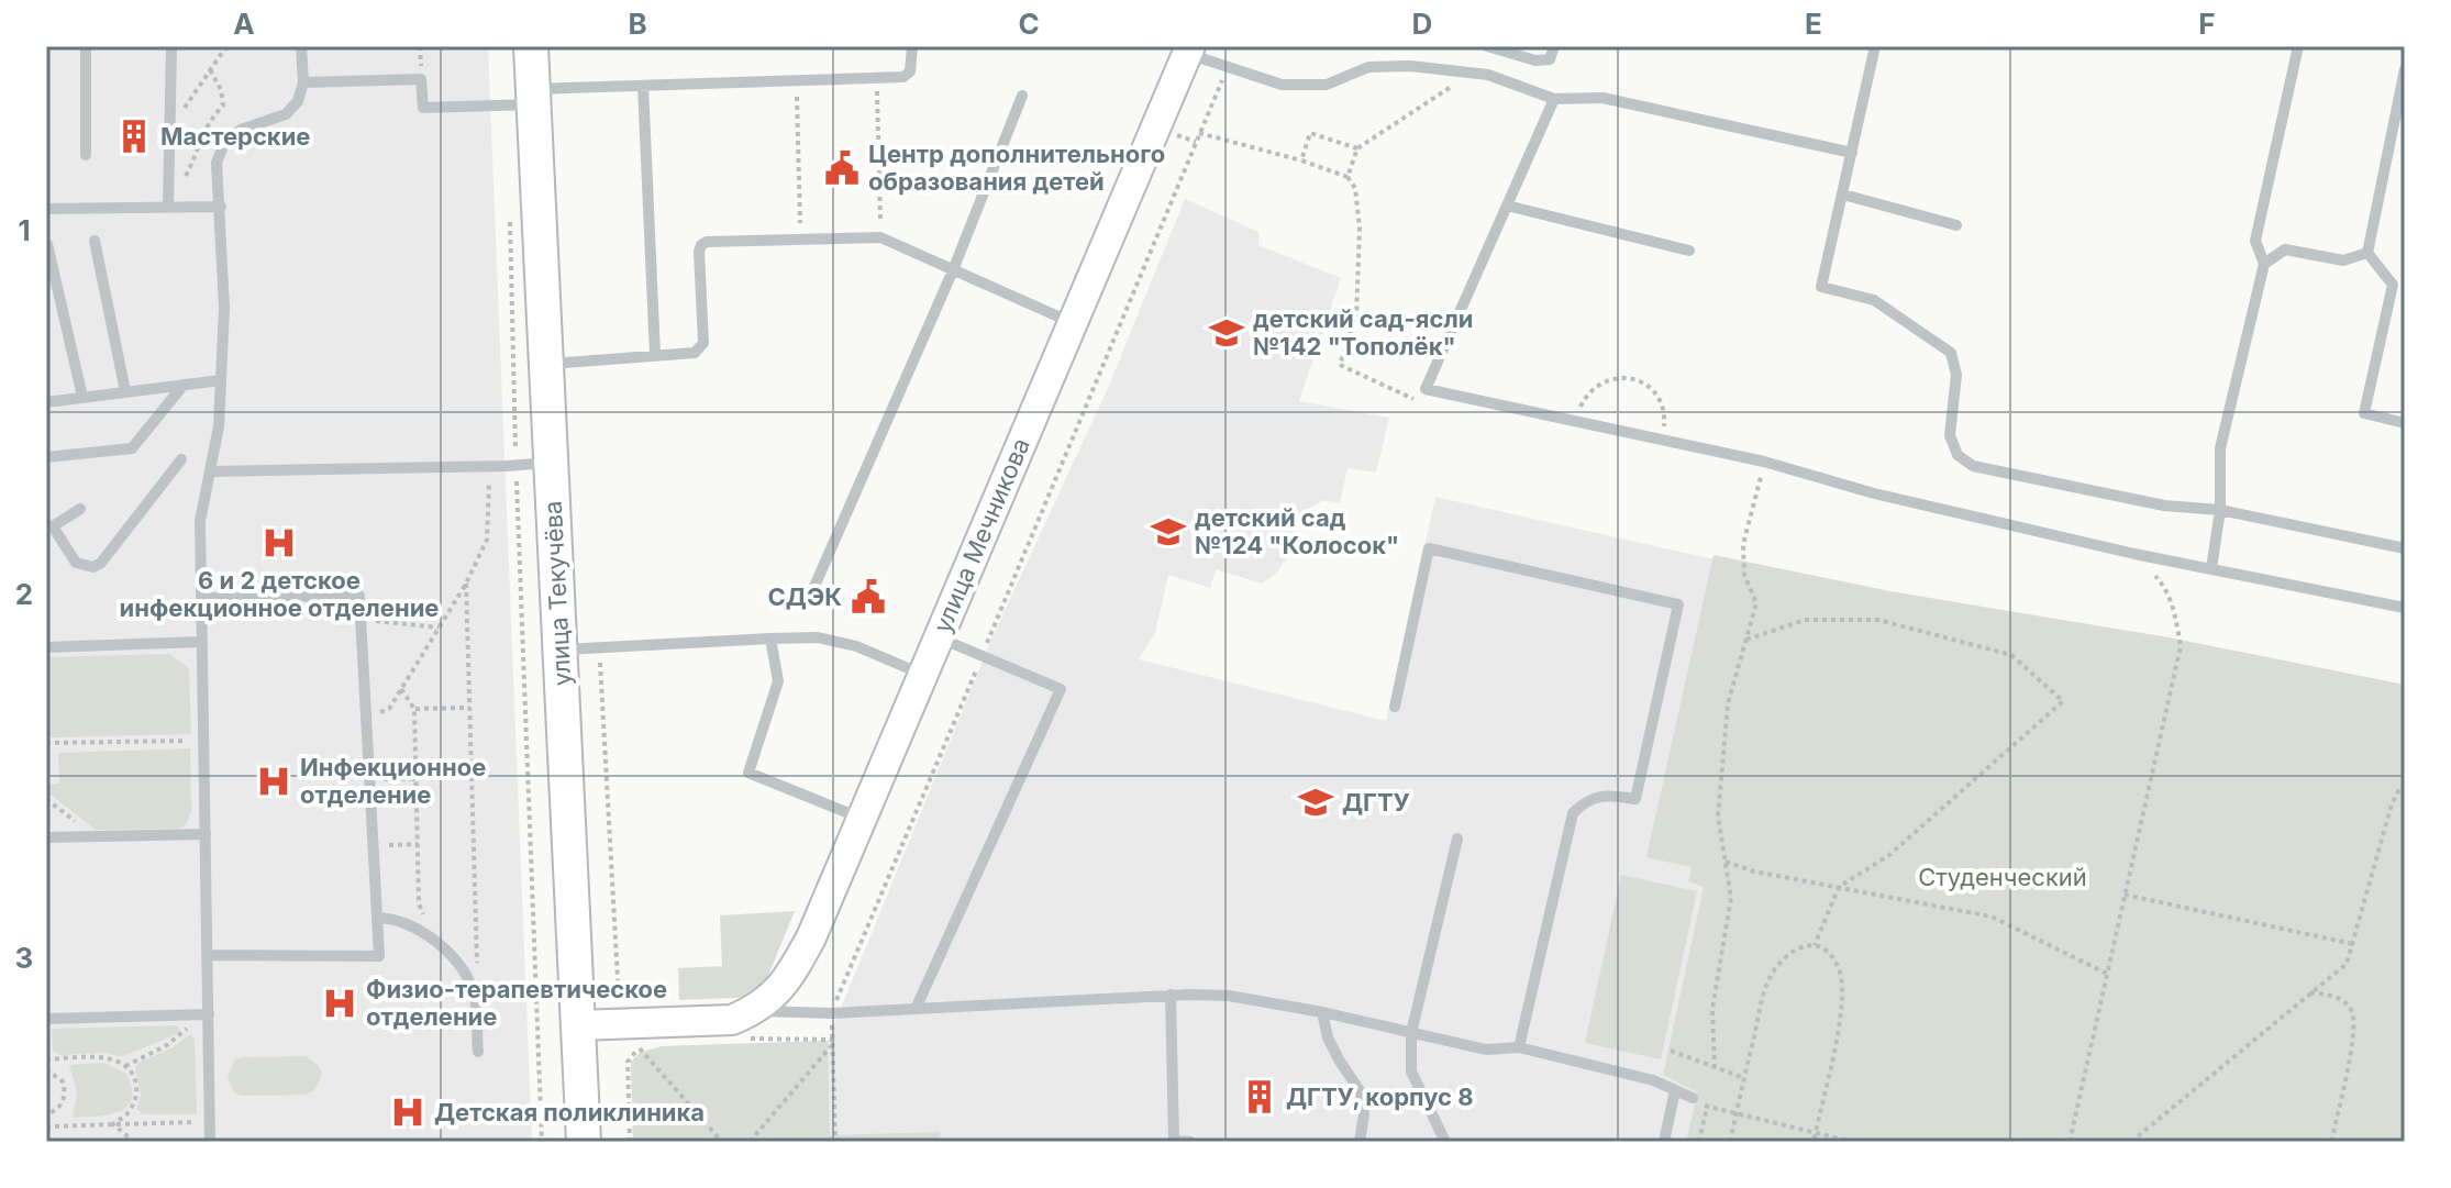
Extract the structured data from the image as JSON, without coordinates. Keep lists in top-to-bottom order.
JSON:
{
  "streets": {
    "main road": ["улица Мечникова", "улица Текучёва"]
  },
  "parks": ["Студенческий"],
  "places": {
    "building": ["Мастерские", "ДГТУ, корпус 8"],
    "public building": ["Центр дополнительного образования детей", "СДЭК"],
    "school or university": ["детский сад-ясли №142 \"Тополёк\"", "детский сад №124 \"Колосок\"", "ДГТУ"],
    "hospital": [
      "6 и 2 детское инфекционное отделение",
      "Инфекционное отделение",
      "Физио-терапевтическое отделение",
      "Детская поликлиника"
    ]
  },
  "grid": {
    "columns": [
      "A",
      "B",
      "C",
      "D",
      "E",
      "F"
    ],
    "rows": ["1", "2", "3"]
  }
}
